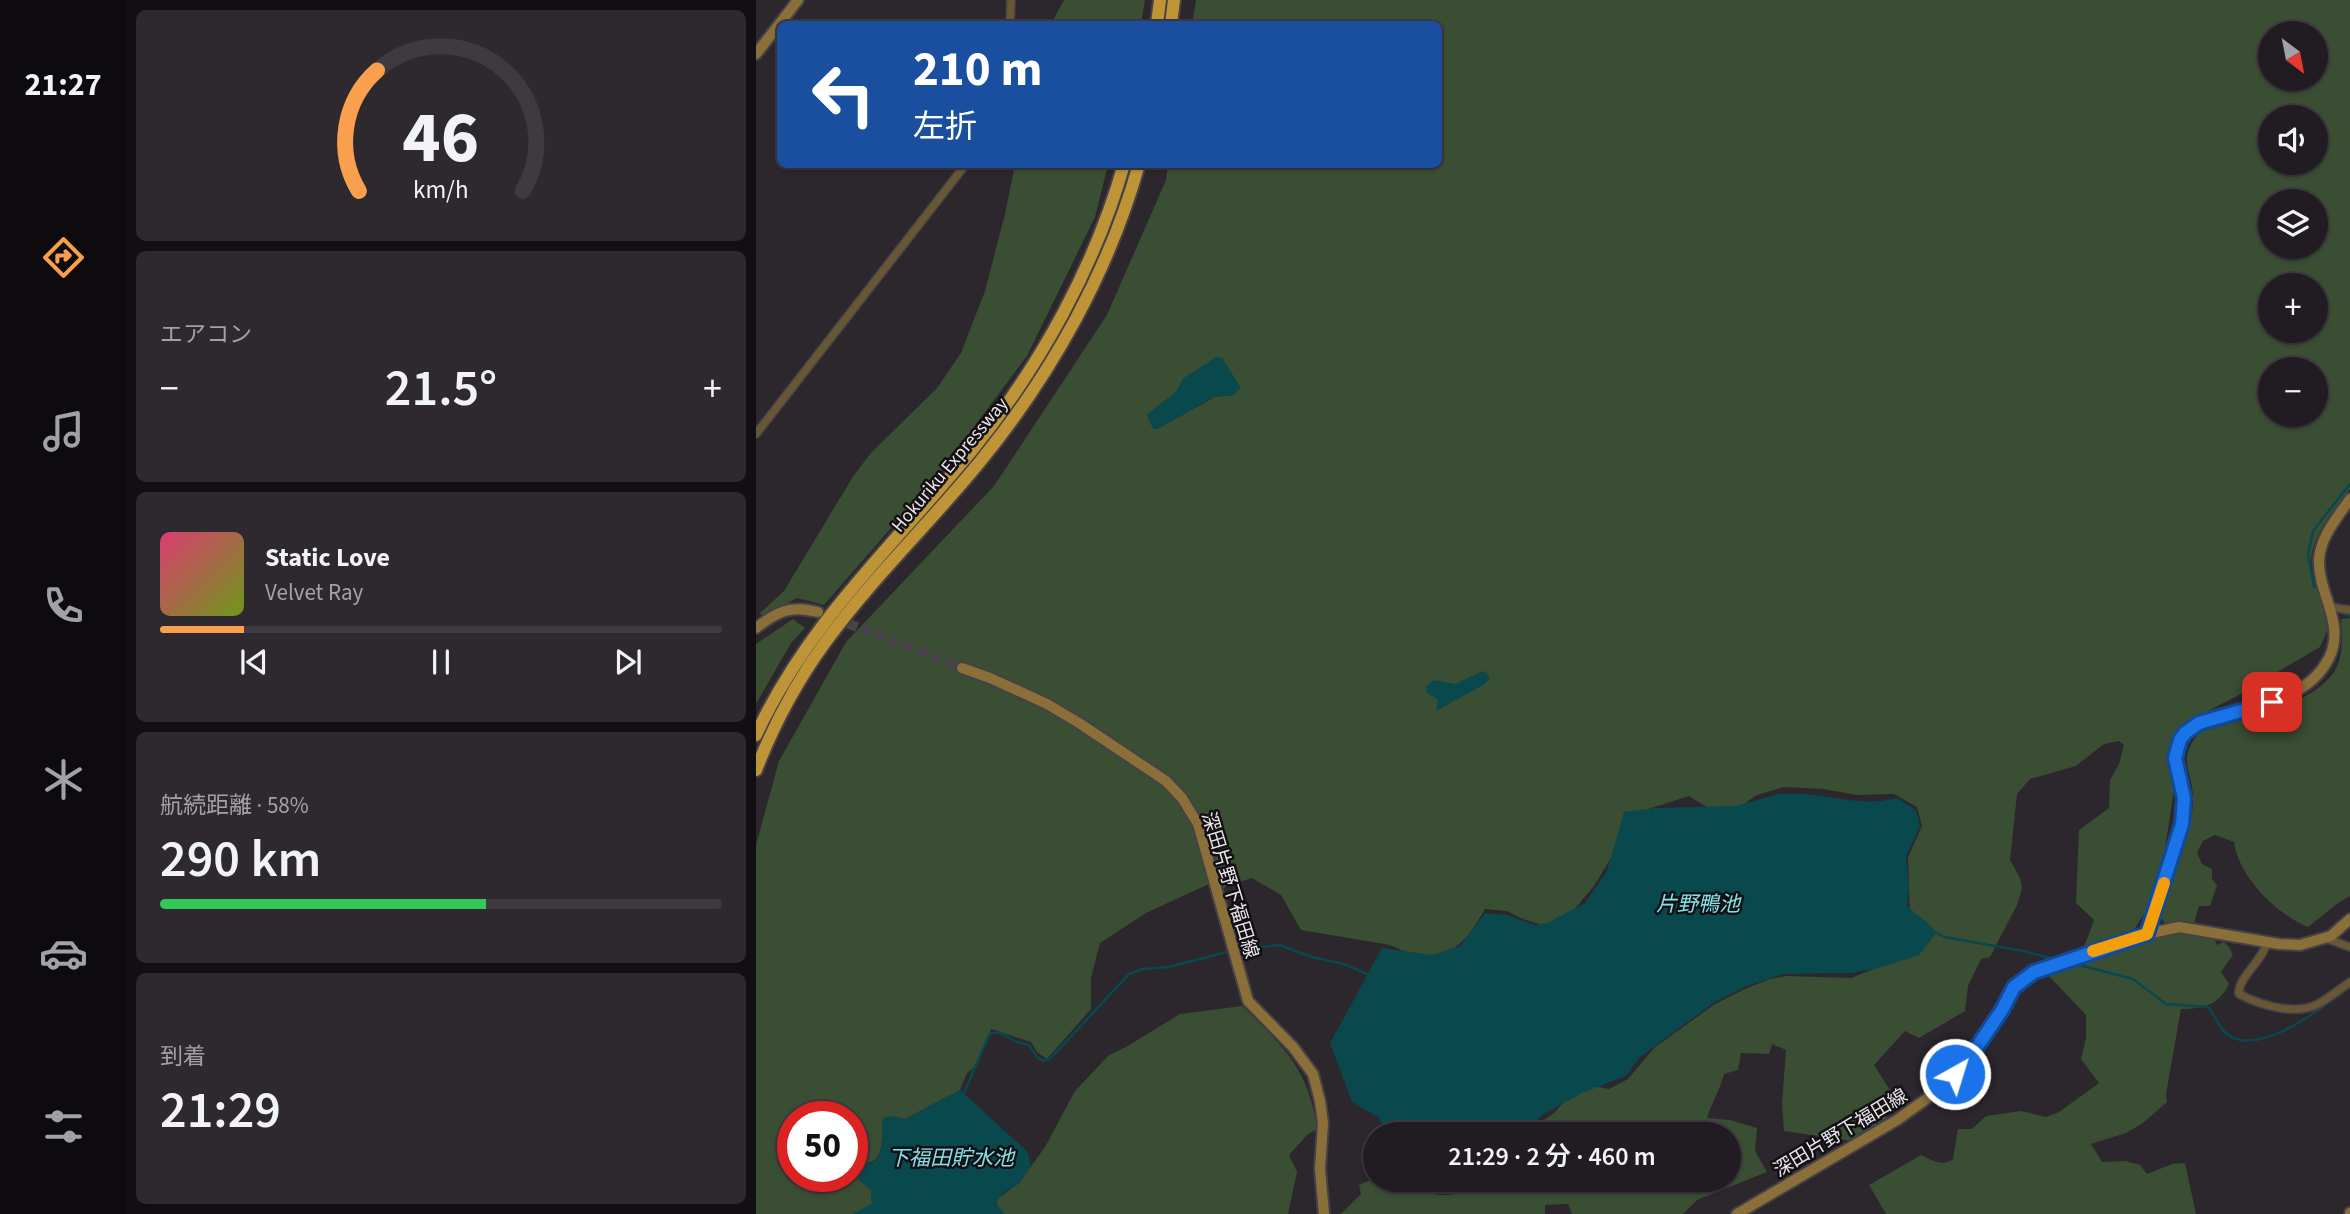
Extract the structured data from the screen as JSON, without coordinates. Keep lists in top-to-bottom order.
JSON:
{
  "streets": {
    "highway": ["Hokuriku Expressway"],
    "main road": ["深田片野下福田線"]
  },
  "water": ["片野鴨池", "下福田貯水池"],
  "north": "bottom right",
  "page": {
    "tabs": "21:27",
    "map_buttons": ["+", "−"],
    "turn": ["210 m", "左折"],
    "tile": [
      "エアコン",
      ["航続距離 · 58%", "290 km"],
      ["到着", "21:29"]
    ],
    "heat": ["−", "21.5°", "+"],
    "song": ["Static Love", "Velvet Ray"],
    "limit": "50",
    "trip": "21:29 · 2 分 · 460 m",
    "gauge": ["46", "km/h"]
  }
}
